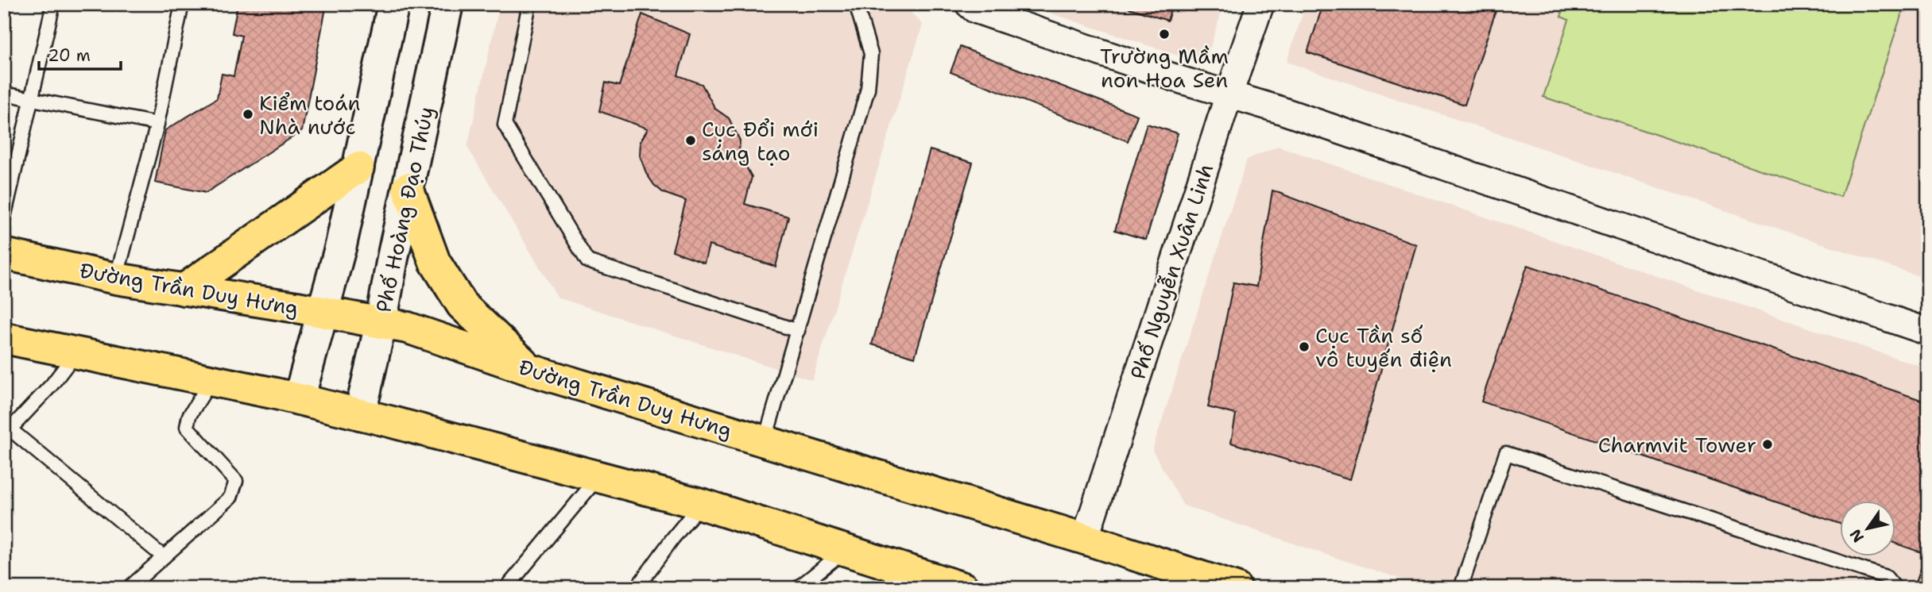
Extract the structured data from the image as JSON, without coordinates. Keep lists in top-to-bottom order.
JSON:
{
  "streets": {
    "main road": ["Phố Hoàng Đạo Thúy", "Đường Trần Duy Hưng"],
    "street": ["Phố Nguyễn Xuân Linh"]
  },
  "crossings": [
    ["Phố Hoàng Đạo Thúy", "Đường Trần Duy Hưng"],
    ["Phố Nguyễn Xuân Linh", "Đường Trần Duy Hưng"]
  ],
  "places": [
    "Trường Mầm non Hoa Sen",
    "Kiểm toán Nhà nước",
    "Cục Đổi mới sáng tạo",
    "Cục Tần số vô tuyến điện",
    "Charmvit Tower"
  ],
  "scale_bar": "20 m",
  "north": "bottom left"
}
